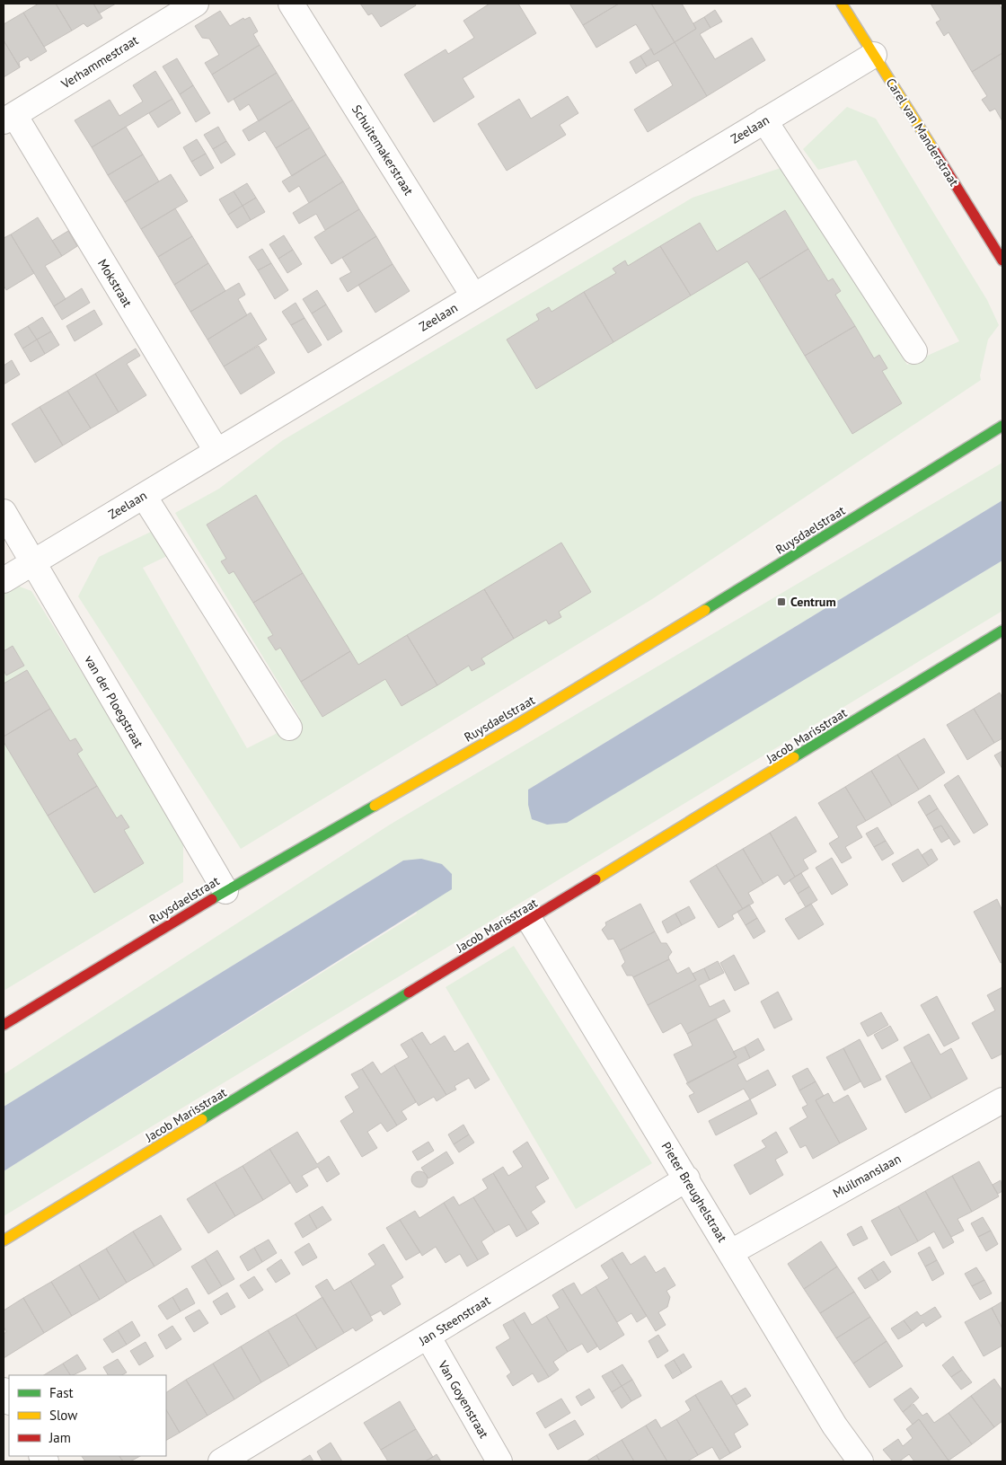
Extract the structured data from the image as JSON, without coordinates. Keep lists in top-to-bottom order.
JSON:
{
  "streets": {
    "street": [
      "Verhammestraat",
      "Zeelaan",
      "Carel van Manderstraat",
      "Schuitemakerstraat",
      "Mokstraat",
      "Ruysdaelstraat",
      "van der Ploegstraat",
      "Jacob Marisstraat",
      "Muilmanslaan",
      "Pieter Breughelstraat",
      "Jan Steenstraat",
      "Van Goyenstraat"
    ]
  },
  "crossings": [
    ["Verhammestraat", "Mokstraat"],
    ["Zeelaan", "Carel van Manderstraat"],
    ["Zeelaan", "Schuitemakerstraat"],
    ["Zeelaan", "Mokstraat"],
    ["Zeelaan", "van der Ploegstraat"],
    ["Ruysdaelstraat", "van der Ploegstraat"],
    ["Jacob Marisstraat", "Pieter Breughelstraat"],
    ["Muilmanslaan", "Pieter Breughelstraat"],
    ["Pieter Breughelstraat", "Jan Steenstraat"],
    ["Jan Steenstraat", "Van Goyenstraat"]
  ],
  "places": {
    "transit": ["Centrum"]
  },
  "legend": ["Fast", "Slow", "Jam"]
}
